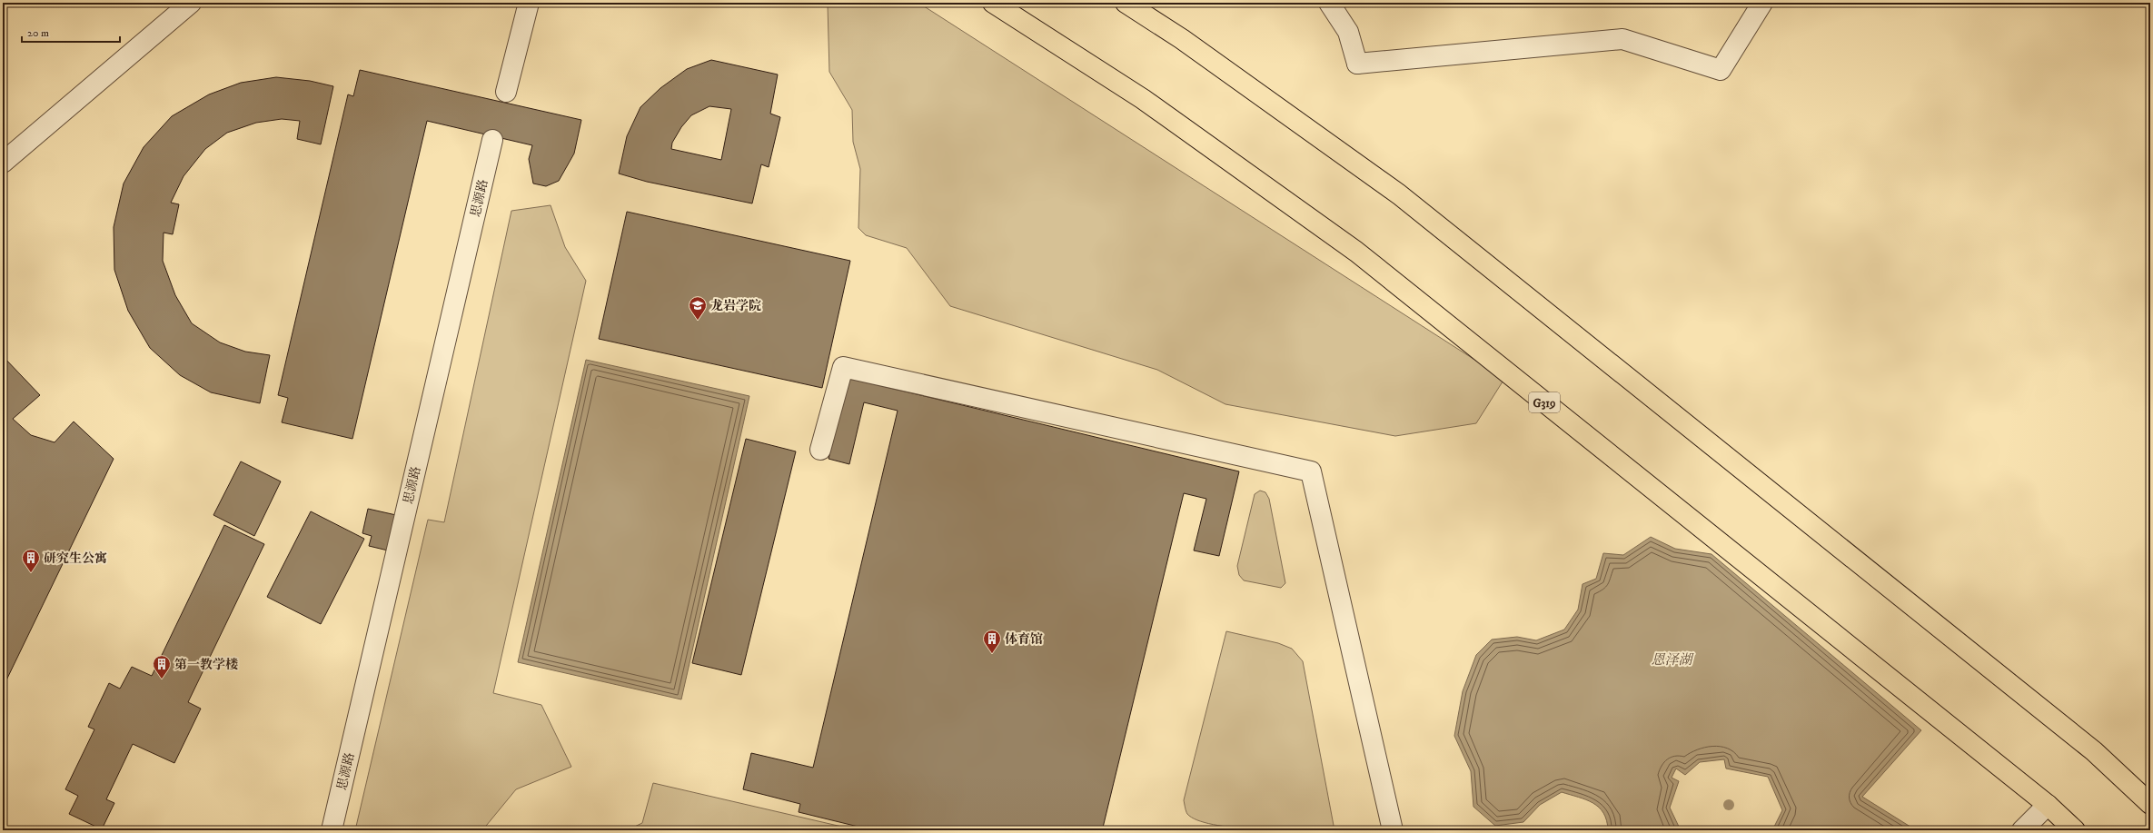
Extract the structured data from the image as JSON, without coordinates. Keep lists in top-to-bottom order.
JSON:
{
  "streets": {
    "highway": ["G319"],
    "street": ["思源路"]
  },
  "water": ["恩泽湖"],
  "places": {
    "school or university": ["龙岩学院"],
    "building": ["研究生公寓", "体育馆", "第一教学楼"]
  },
  "scale_bar": "20 m"
}
